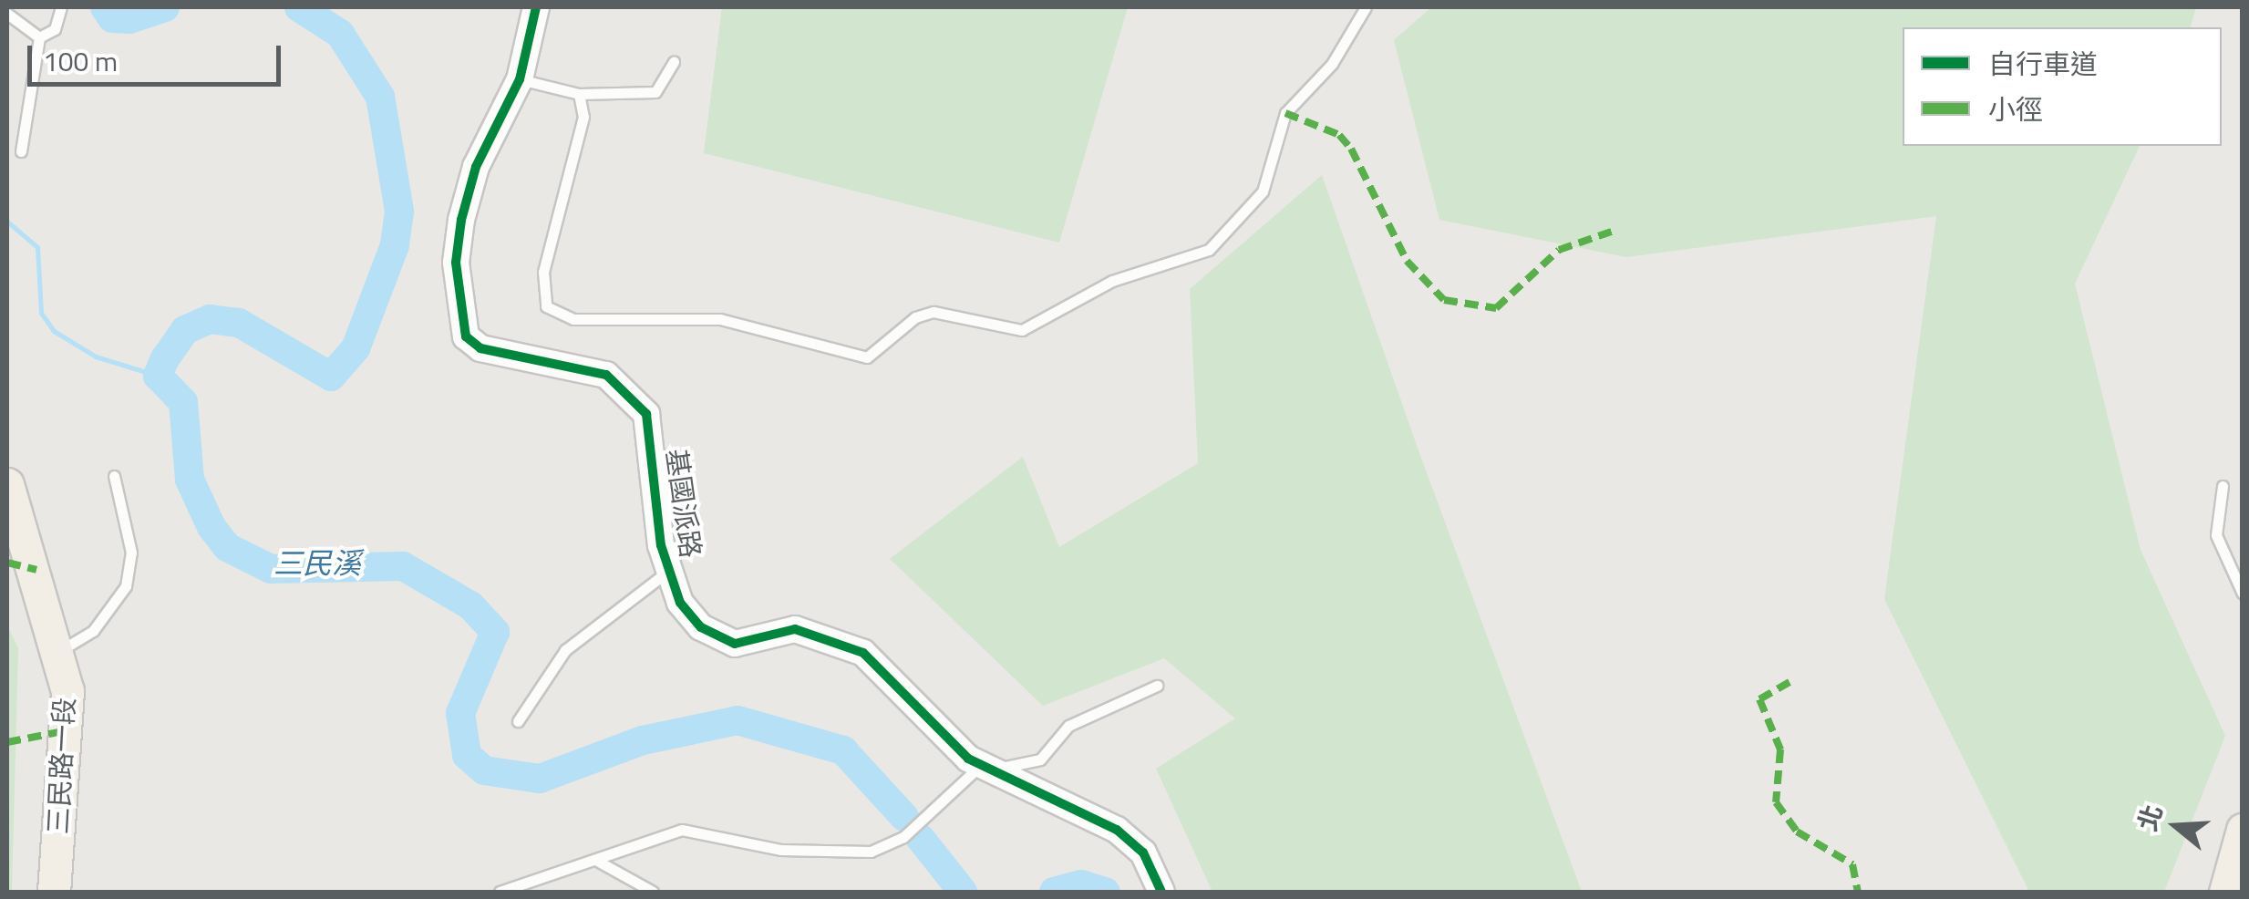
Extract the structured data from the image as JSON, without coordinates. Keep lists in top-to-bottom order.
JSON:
{
  "streets": {
    "main road": ["三民路一段"],
    "street": ["基國派路"]
  },
  "water": ["三民溪"],
  "legend": ["自行車道", "小徑"],
  "scale_bar": "100 m",
  "north": "left"
}
